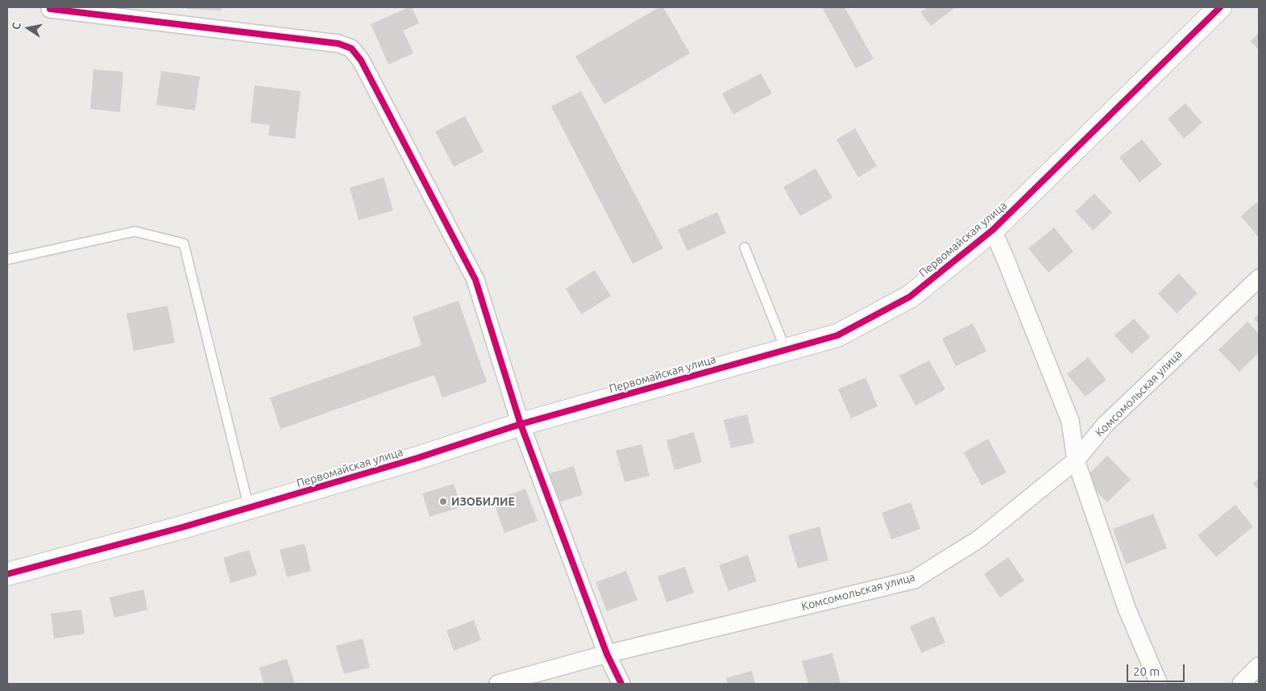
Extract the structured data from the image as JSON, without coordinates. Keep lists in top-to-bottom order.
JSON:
{
  "streets": {
    "street": ["Первомайская улица", "Комсомольская улица"]
  },
  "places": ["ИЗОБИЛИЕ"],
  "scale_bar": "20 m",
  "north": "left"
}
